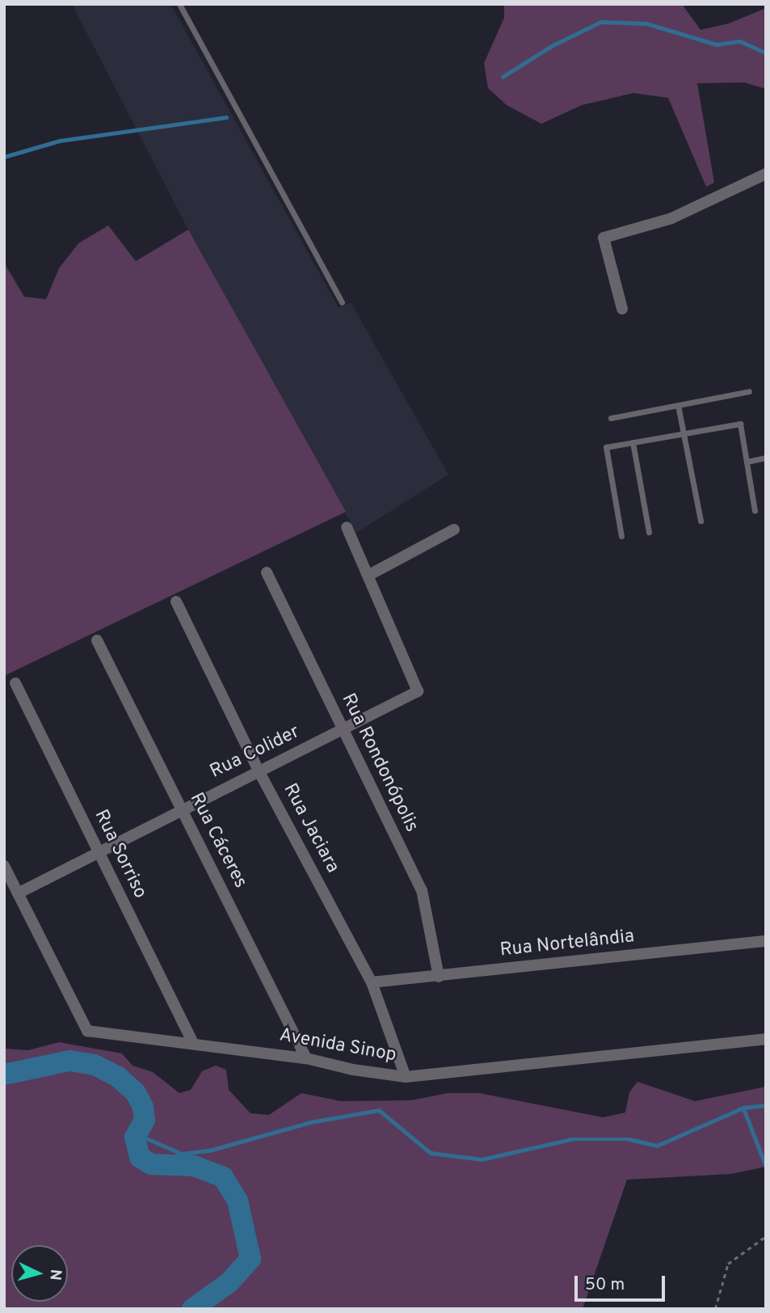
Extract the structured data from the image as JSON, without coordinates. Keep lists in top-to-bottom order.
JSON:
{
  "streets": {
    "street": [
      "Rua Colider",
      "Rua Rondonópolis",
      "Rua Jaciara",
      "Rua Cáceres",
      "Rua Sorriso",
      "Rua Nortelândia",
      "Avenida Sinop"
    ]
  },
  "crossings": [
    ["Rua Colider", "Rua Rondonópolis"],
    ["Rua Colider", "Rua Jaciara"],
    ["Rua Colider", "Rua Cáceres"],
    ["Rua Colider", "Rua Sorriso"],
    ["Rua Colider", "Avenida Sinop"],
    ["Rua Rondonópolis", "Rua Nortelândia"],
    ["Rua Jaciara", "Rua Nortelândia"],
    ["Rua Jaciara", "Avenida Sinop"],
    ["Rua Cáceres", "Avenida Sinop"],
    ["Rua Sorriso", "Avenida Sinop"]
  ],
  "scale_bar": "50 m",
  "north": "right"
}
